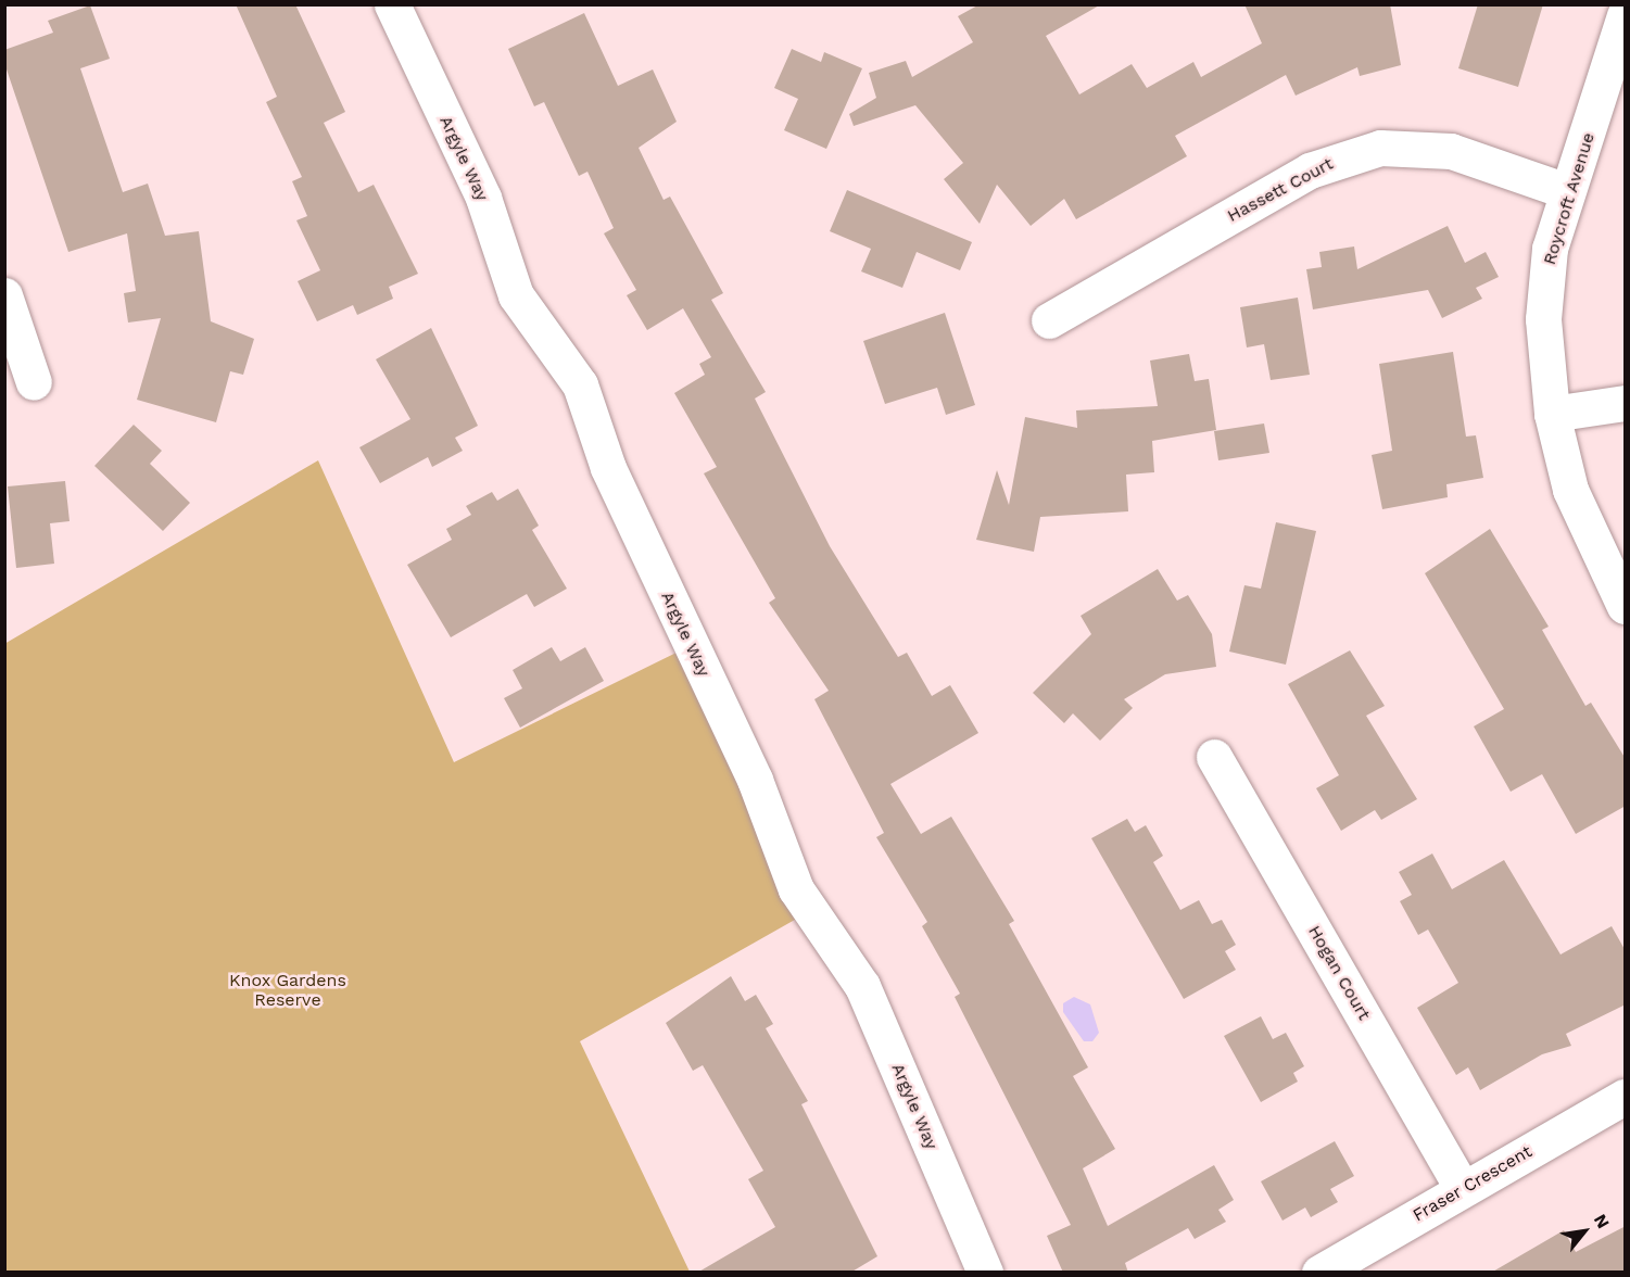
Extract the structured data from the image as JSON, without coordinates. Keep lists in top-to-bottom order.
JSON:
{
  "streets": {
    "street": [
      "Argyle Way",
      "Hassett Court",
      "Roycroft Avenue",
      "Hogan Court",
      "Fraser Crescent"
    ]
  },
  "crossings": [
    ["Hassett Court", "Roycroft Avenue"],
    ["Hogan Court", "Fraser Crescent"]
  ],
  "parks": ["Knox Gardens Reserve"],
  "north": "top right"
}
